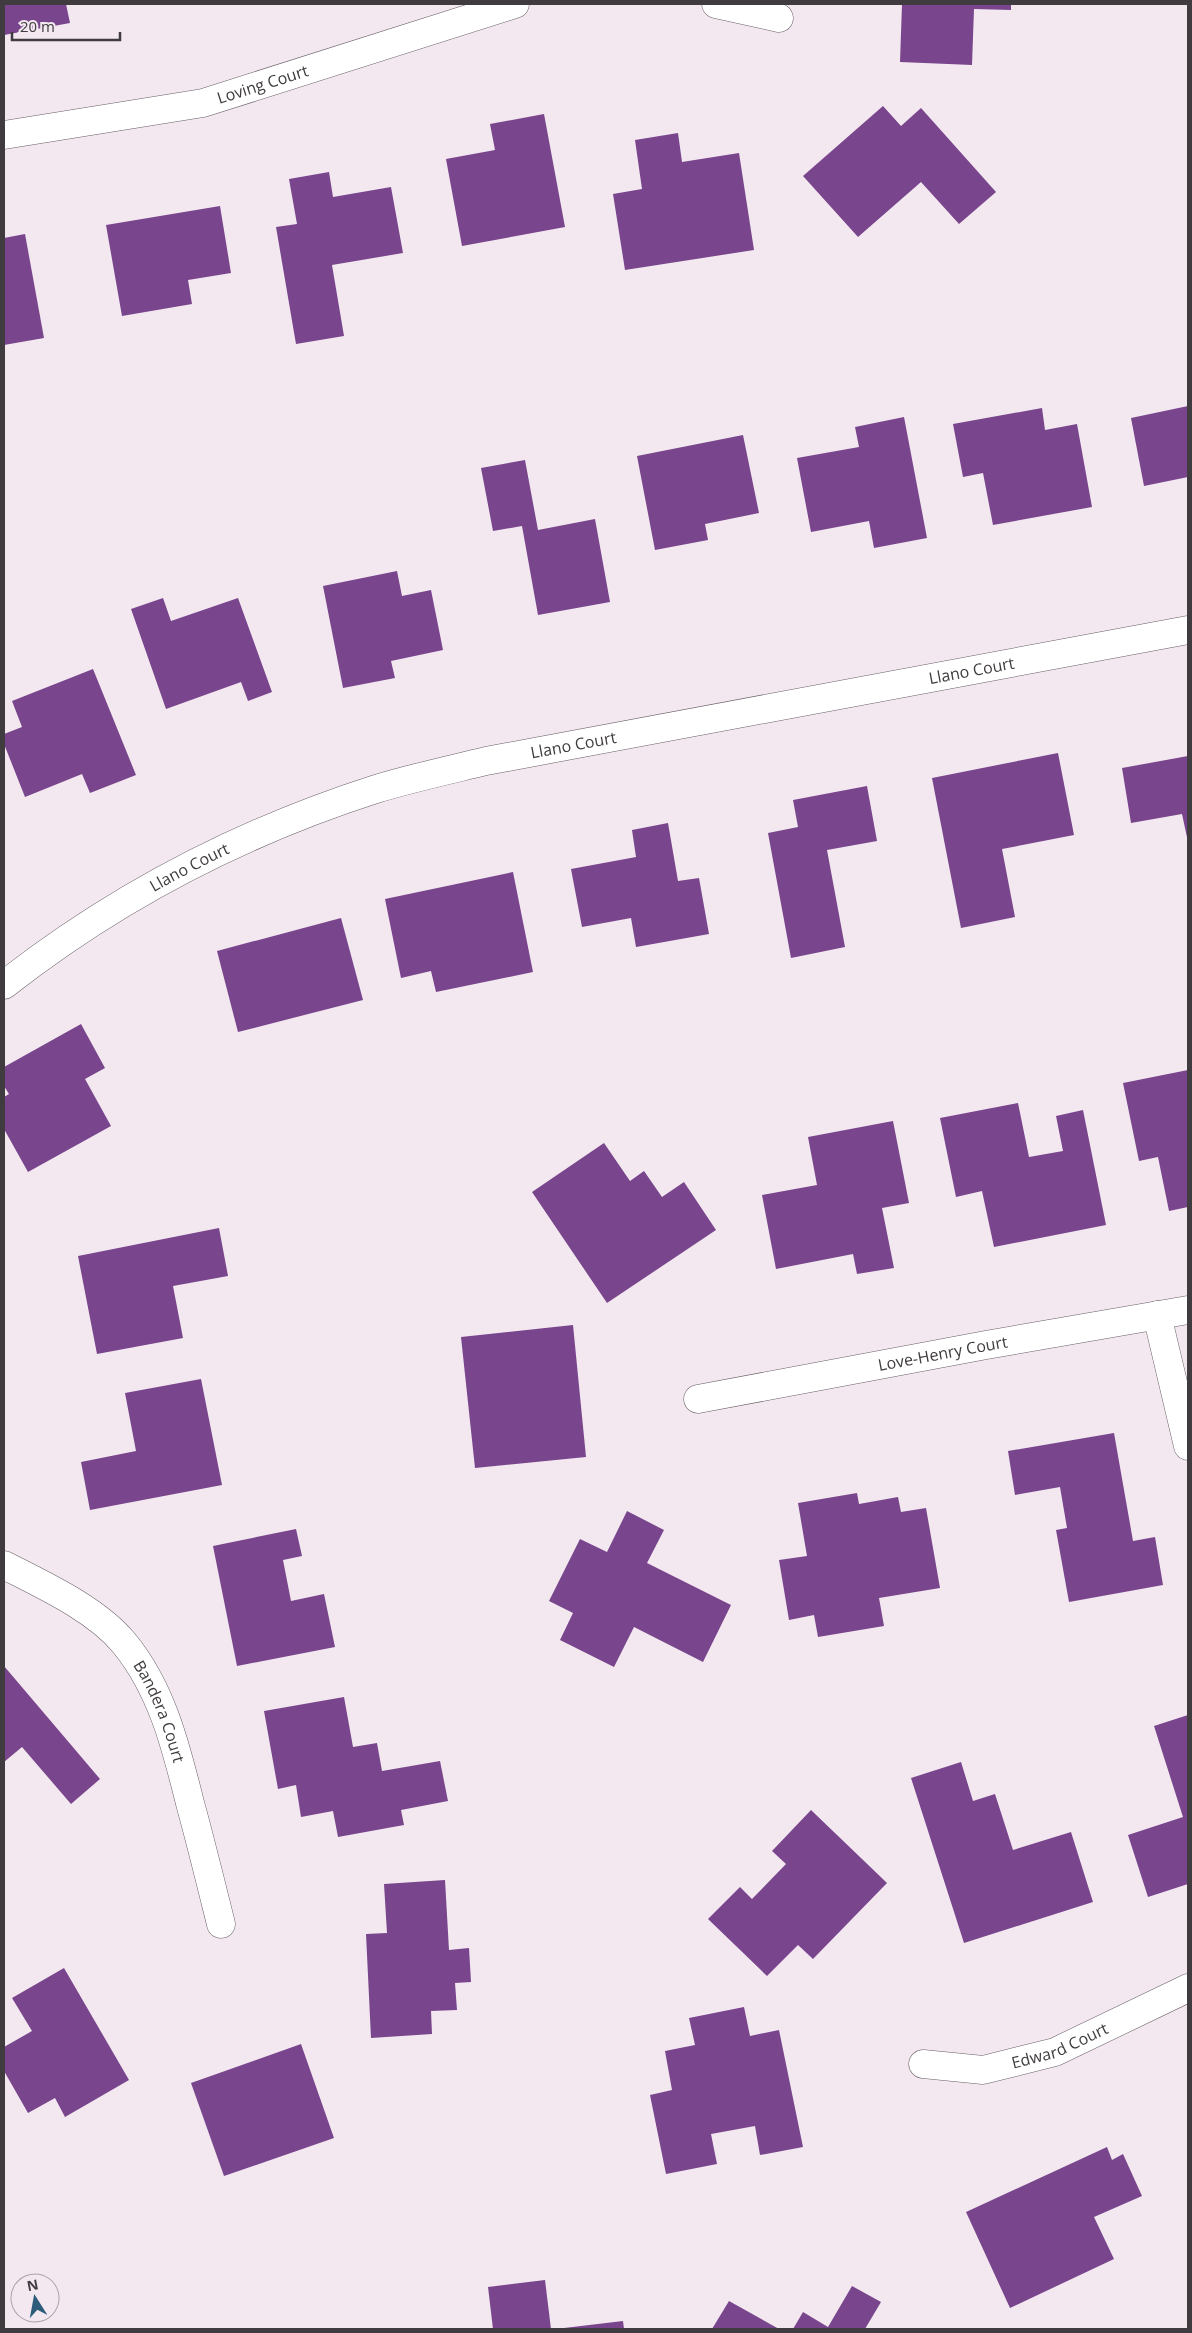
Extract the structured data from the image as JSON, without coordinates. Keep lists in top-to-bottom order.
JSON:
{
  "streets": {
    "street": [
      "Loving Court",
      "Llano Court",
      "Love-Henry Court",
      "Bandera Court",
      "Edward Court"
    ]
  },
  "scale_bar": "20 m",
  "north": "top"
}
